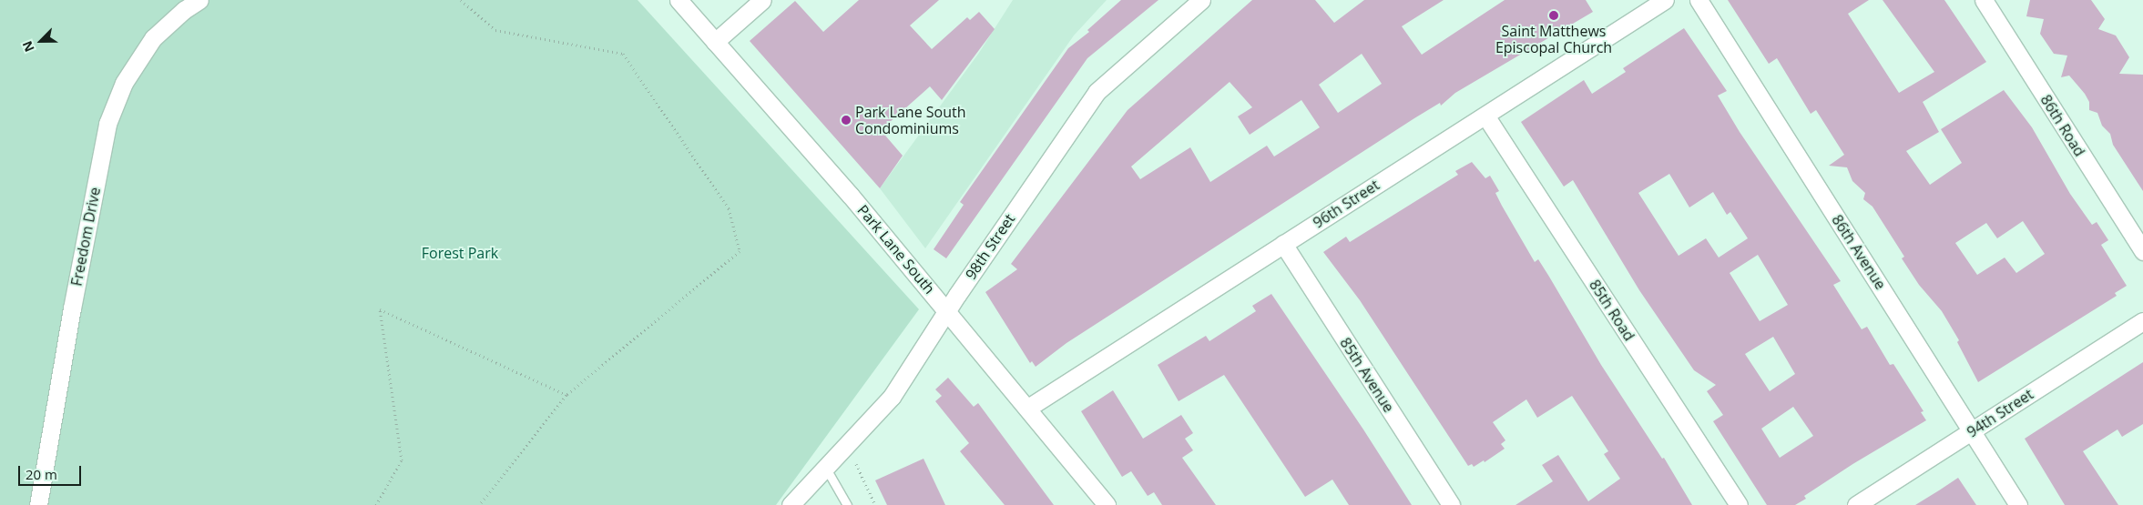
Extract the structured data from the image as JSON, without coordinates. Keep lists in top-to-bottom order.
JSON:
{
  "streets": {
    "street": [
      "86th Road",
      "96th Street",
      "Freedom Drive",
      "98th Street",
      "Park Lane South",
      "86th Avenue",
      "85th Road",
      "85th Avenue",
      "94th Street"
    ]
  },
  "crossings": [
    ["96th Street", "Park Lane South"],
    ["96th Street", "85th Road"],
    ["96th Street", "85th Avenue"],
    ["98th Street", "Park Lane South"],
    ["86th Avenue", "94th Street"]
  ],
  "parks": ["Forest Park"],
  "places": ["Saint Matthews Episcopal Church", "Park Lane South Condominiums"],
  "scale_bar": "20 m",
  "north": "bottom left"
}
